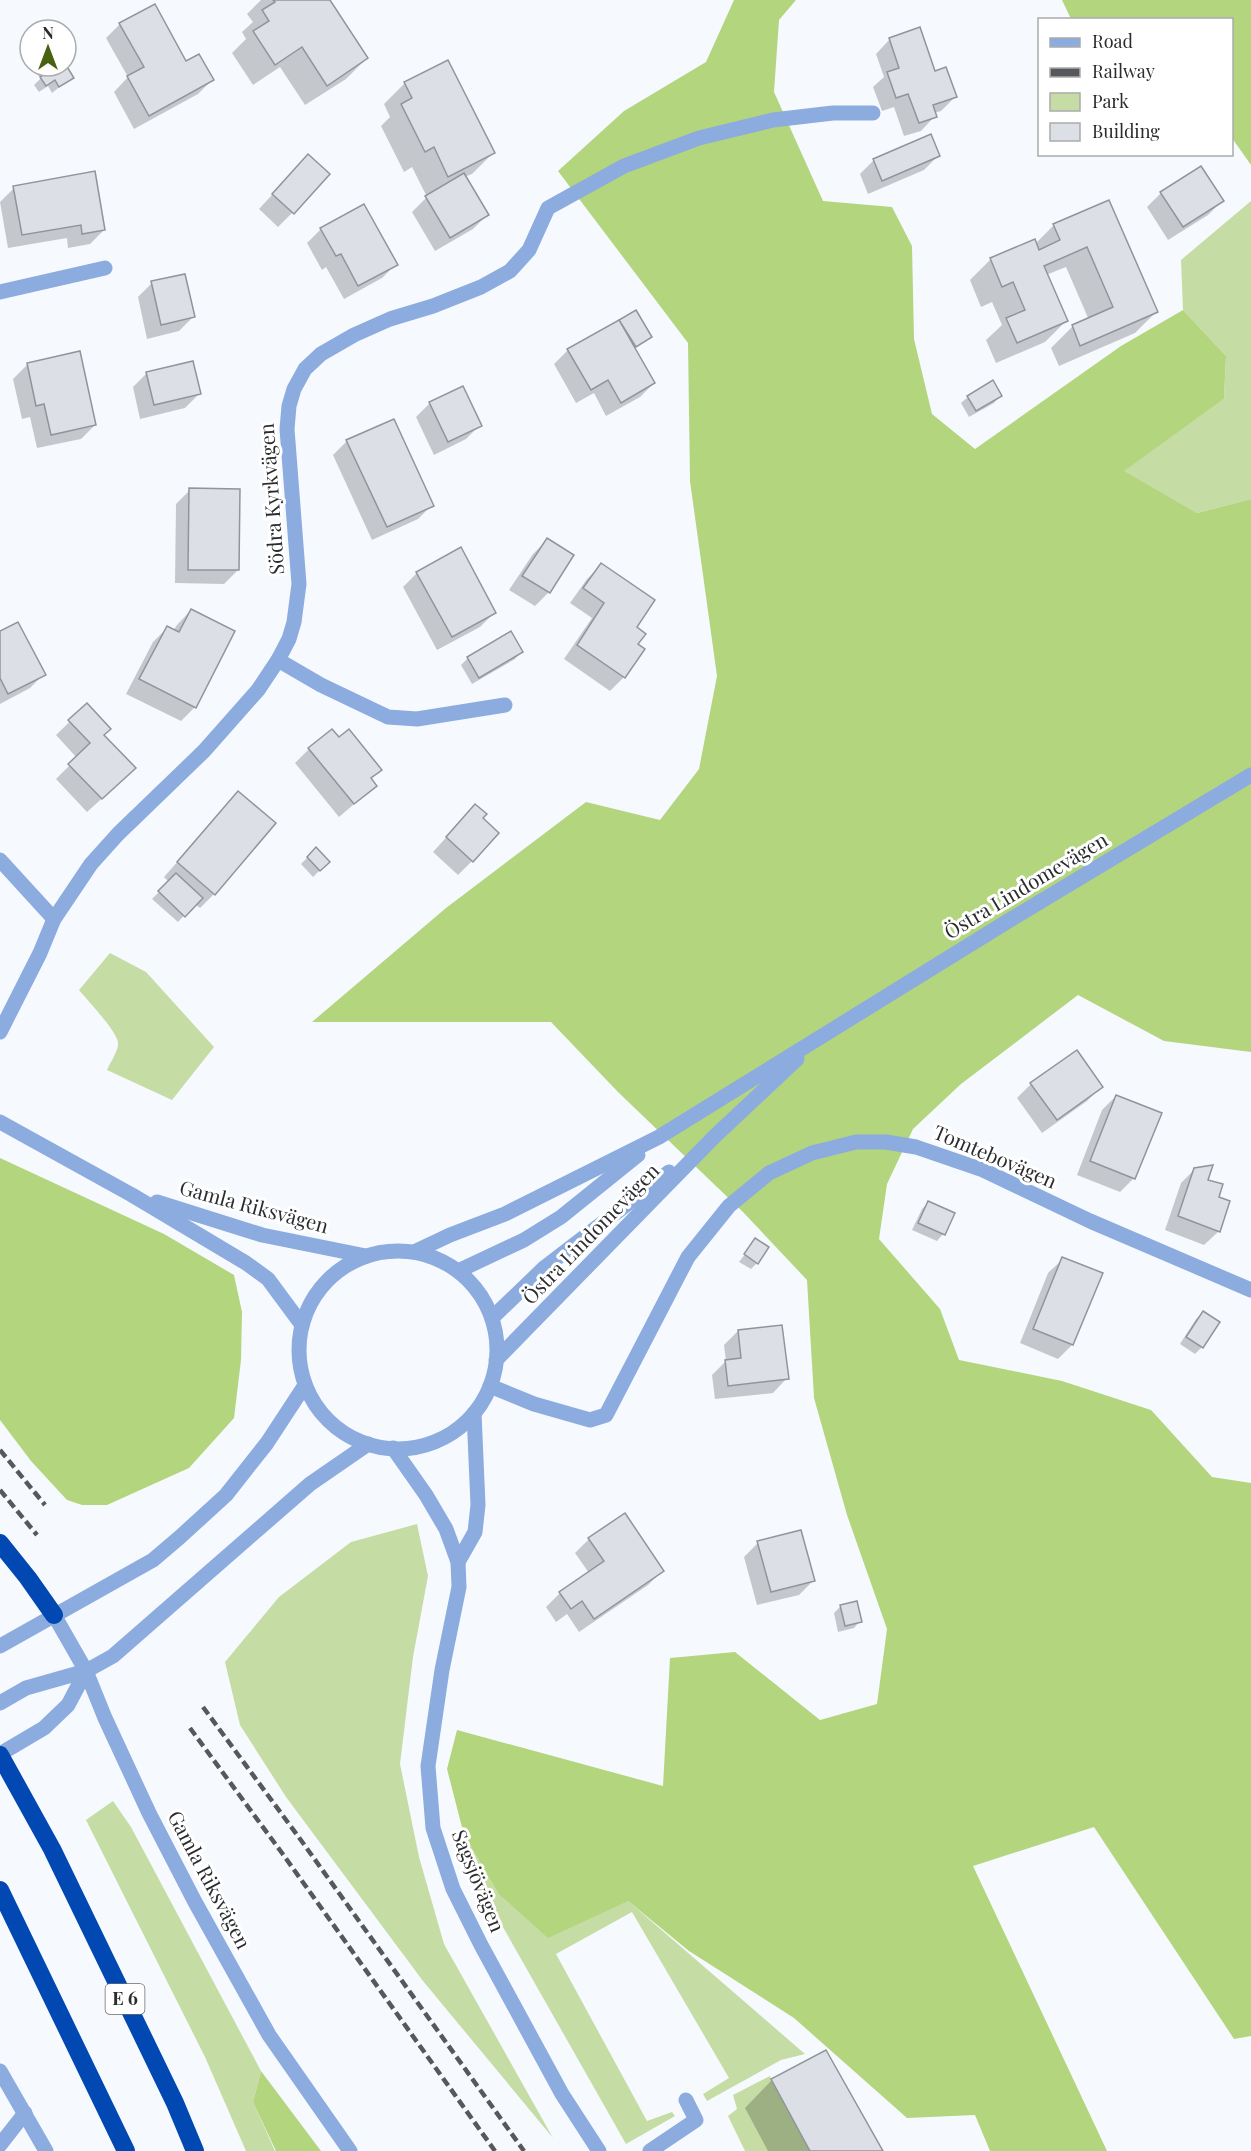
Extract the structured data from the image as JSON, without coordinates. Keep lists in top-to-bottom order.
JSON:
{
  "streets": {
    "highway": ["E 6"],
    "street": [
      "Södra Kyrkvägen",
      "Östra Lindomevägen",
      "Tomtebovägen",
      "Gamla Riksvägen",
      "Sagsjövägen"
    ]
  },
  "crossings": [
    ["Östra Lindomevägen", "Tomtebovägen"],
    ["Östra Lindomevägen", "Gamla Riksvägen"],
    ["Östra Lindomevägen", "Sagsjövägen"],
    ["Tomtebovägen", "Gamla Riksvägen"],
    ["Tomtebovägen", "Sagsjövägen"],
    ["Gamla Riksvägen", "Sagsjövägen"]
  ],
  "legend": [
    "Road",
    "Railway",
    "Park",
    "Building"
  ],
  "north": "top"
}
